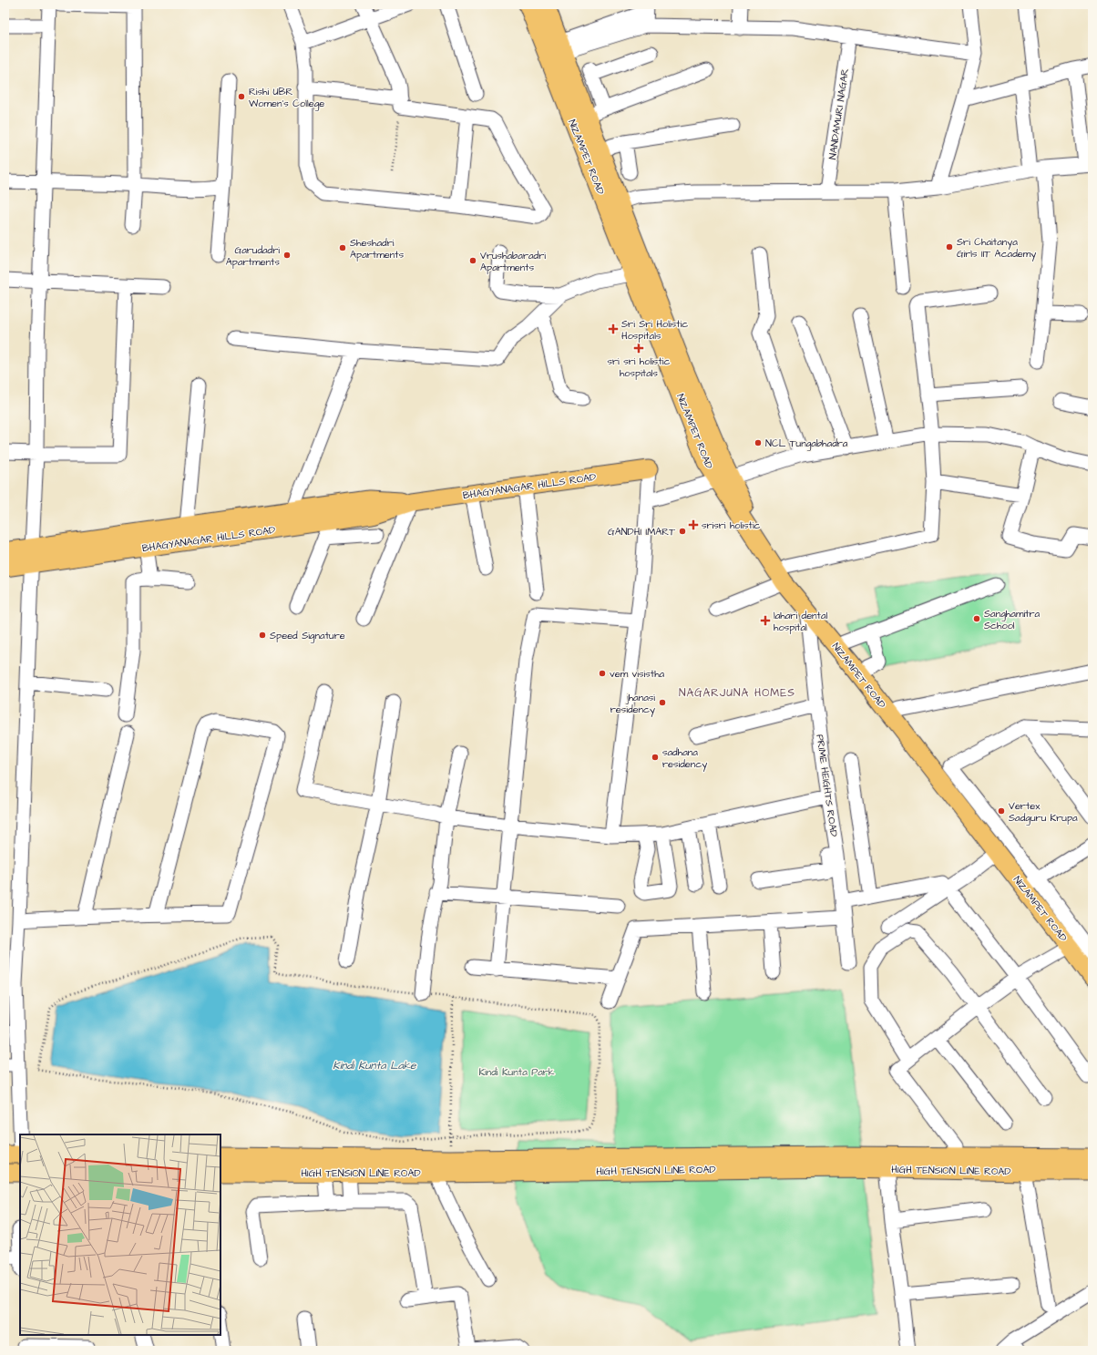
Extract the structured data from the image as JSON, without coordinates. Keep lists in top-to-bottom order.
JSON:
{
  "streets": {
    "main road": ["NIZAMPET ROAD", "BHAGYANAGAR HILLS ROAD", "HIGH TENSION LINE ROAD"],
    "street": ["NANDAMURI NAGAR", "PRIME HEIGHTS ROAD"]
  },
  "crossings": [
    ["NIZAMPET ROAD", "PRIME HEIGHTS ROAD"]
  ],
  "districts": ["NAGARJUNA HOMES"],
  "water": ["Kindi Kunta Lake"],
  "parks": ["Kindi Kunta Park"],
  "places": {
    "other": [
      "Rishi UBR Women's College",
      "Sri Chaitanya Girls IIT Academy",
      "Sheshadri Apartments",
      "Garudadri Apartments",
      "Vrushabaradri Apartments",
      "NCL Tungabhadra",
      "GANDHI IMART",
      "Sanghamitra School",
      "Speed Signature",
      "vem visistha",
      "jhanasi residency",
      "sadhana residency",
      "Vertex Sadguru Krupa"
    ],
    "health": [
      "Sri Sri Holistic Hospitals",
      "sri sri holistic hospitals",
      "srisri holistic",
      "lahari dental hospital"
    ]
  }
}
